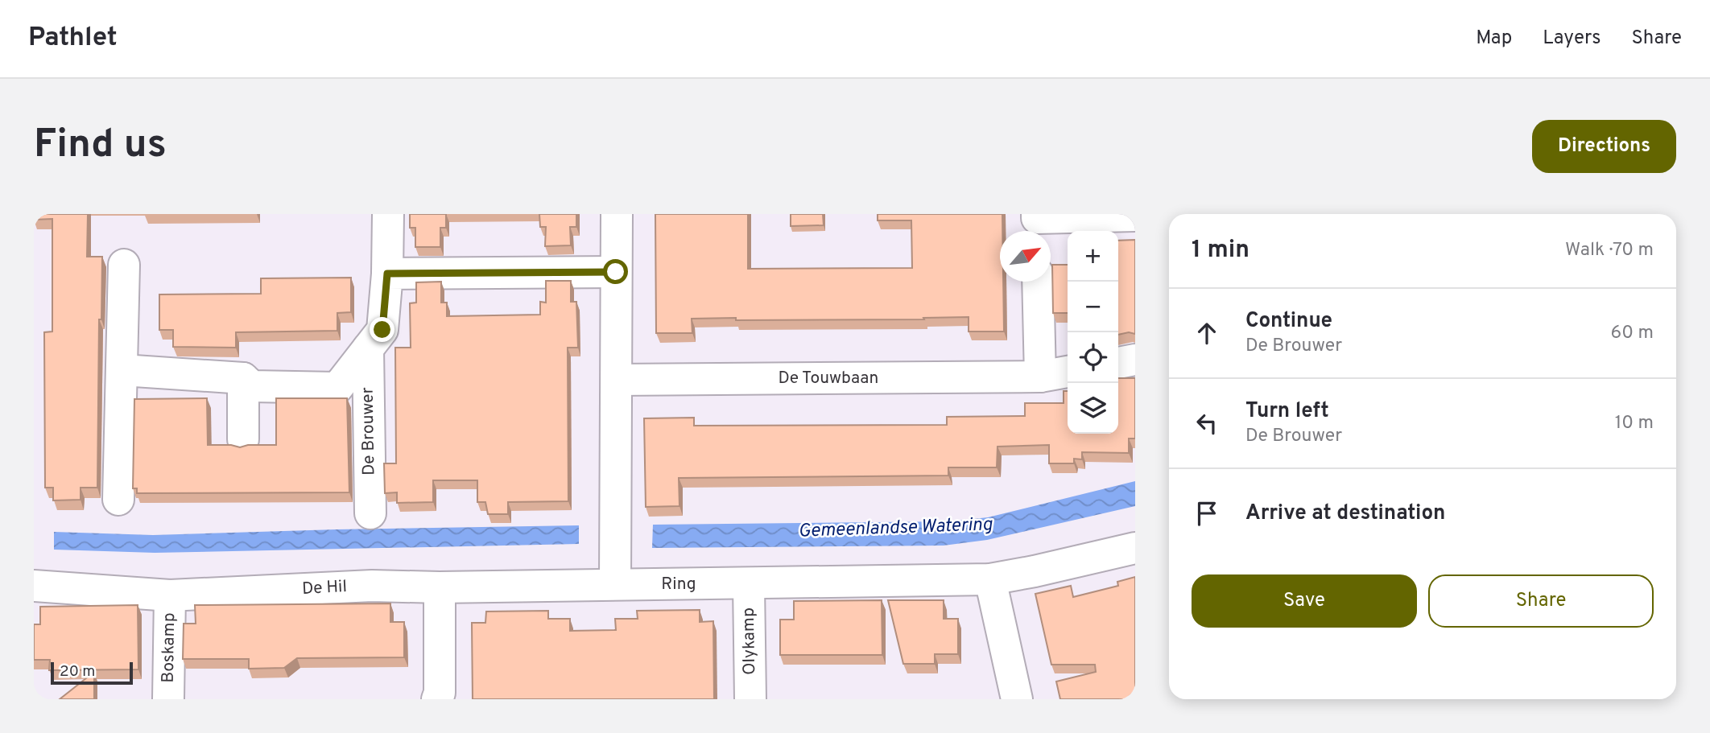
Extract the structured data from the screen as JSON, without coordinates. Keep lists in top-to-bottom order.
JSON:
{
  "streets": {
    "street": [
      "De Touwbaan",
      "De Brouwer",
      "Ring",
      "De Hil",
      "Olykamp",
      "Boskamp"
    ]
  },
  "crossings": [
    ["Ring", "De Hil"],
    ["Ring", "Olykamp"],
    ["De Hil", "Boskamp"]
  ],
  "water": ["Gemeenlandse Watering"],
  "scale_bar": "20 m",
  "north": "top right",
  "page": {
    "header": "Pathlet",
    "nav": ["Map", "Layers", "Share"],
    "buttons": [
      "Directions",
      ["Save", "Share"]
    ],
    "title": "Find us",
    "heading": ["1 min", "Walk · 70 m"],
    "map_buttons": ["+", "−"],
    "list": [
      ["Continue", "De Brouwer", "60 m"],
      ["Turn left", "De Brouwer", "10 m"],
      "Arrive at destination"
    ],
    "scale": "20 m"
  }
}
